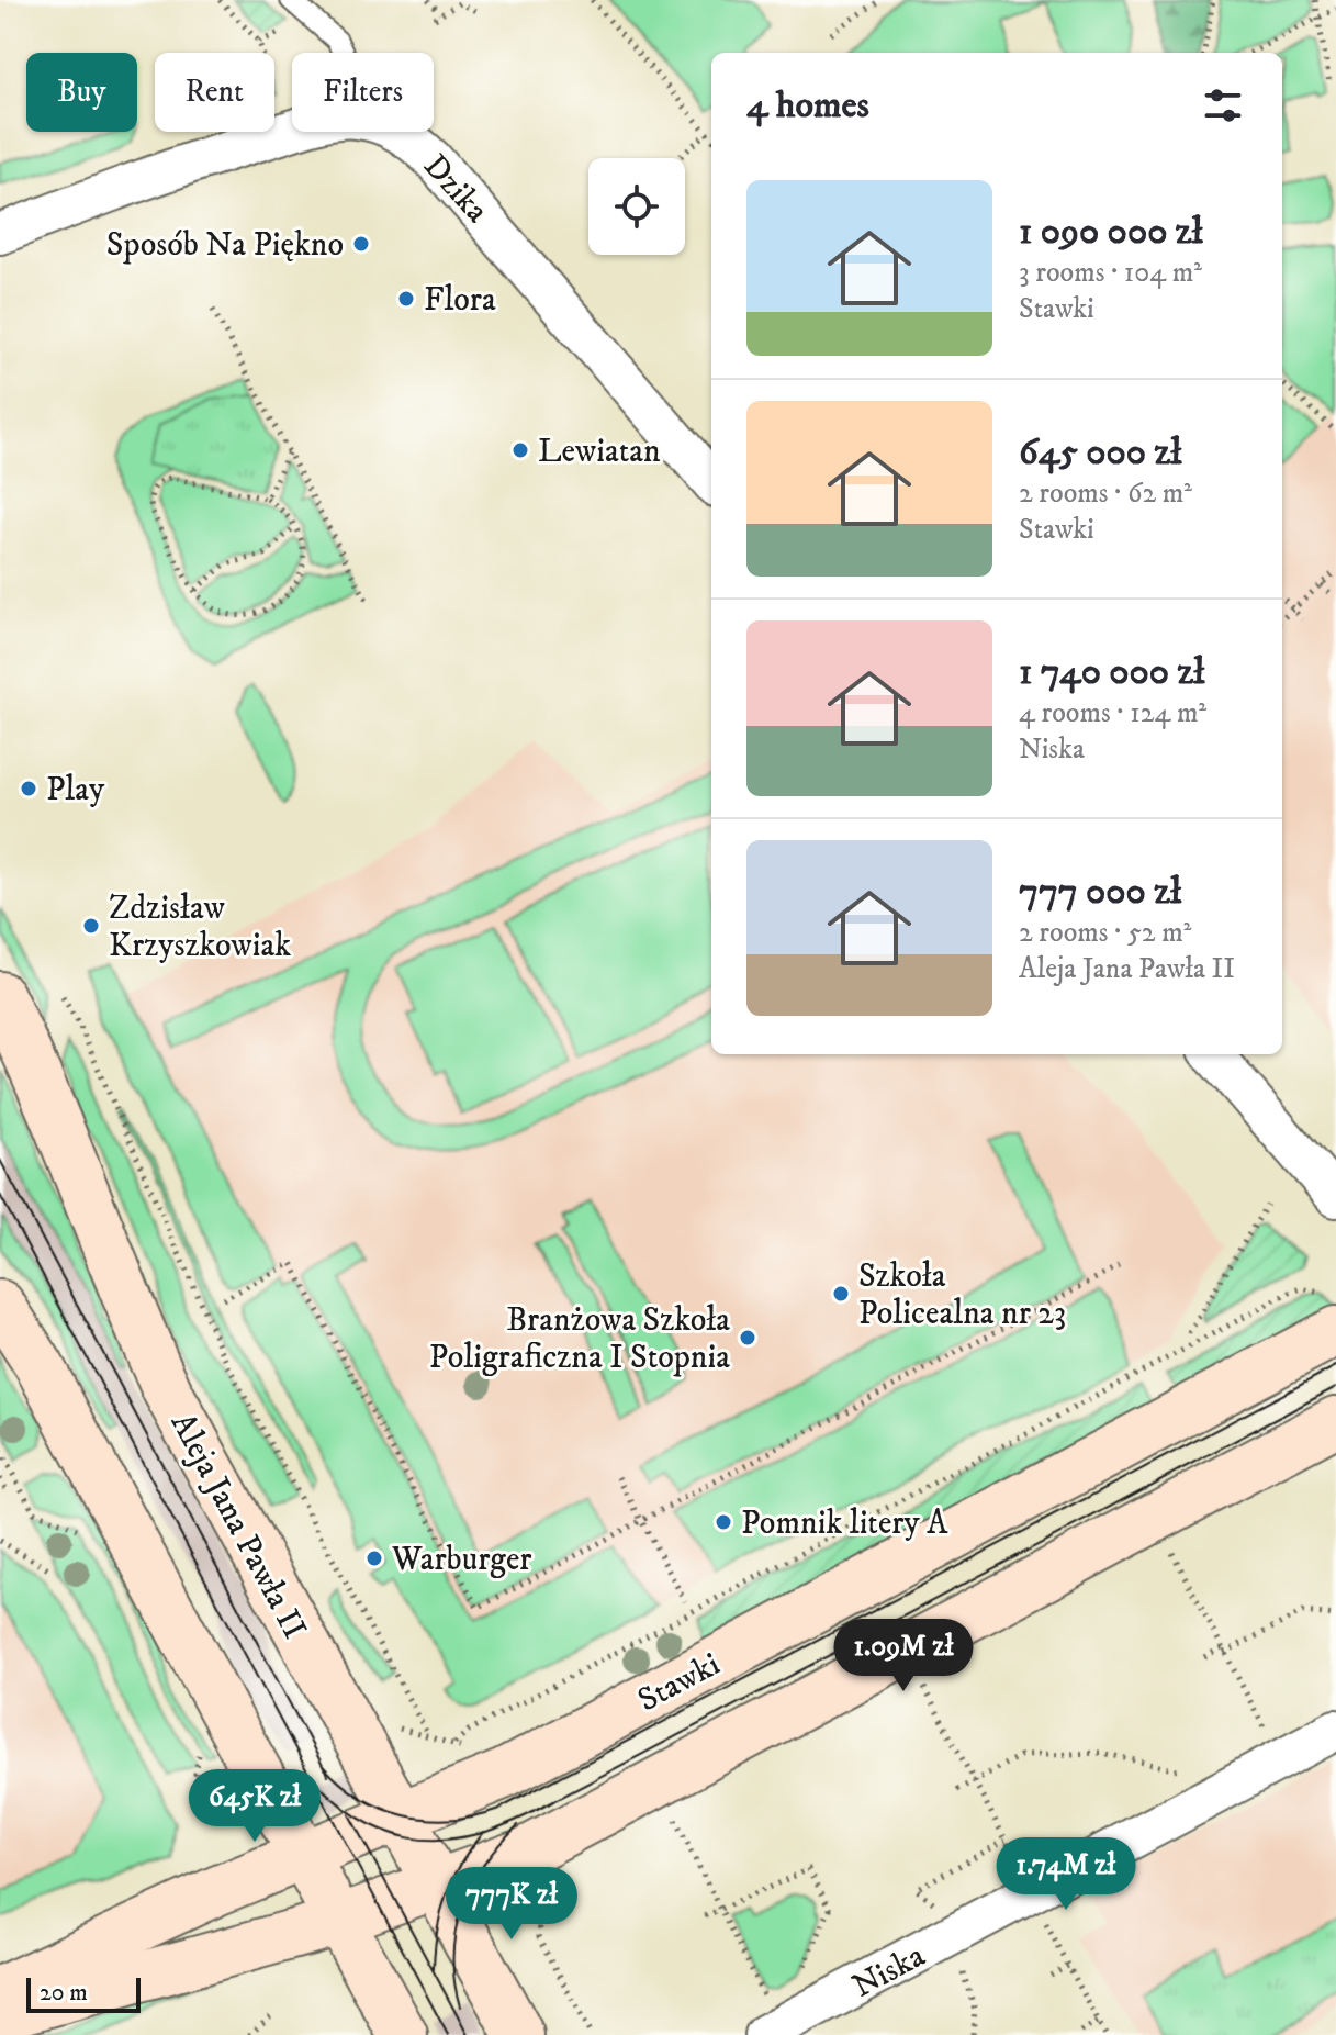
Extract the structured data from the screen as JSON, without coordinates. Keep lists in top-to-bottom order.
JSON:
{
  "streets": {
    "street": [
      "Dzika",
      "Aleja Jana Pawła II",
      "Stawki",
      "Niska"
    ]
  },
  "crossings": [
    ["Aleja Jana Pawła II", "Stawki"]
  ],
  "places": [
    "Sposób Na Piękno",
    "Flora",
    "Lewiatan",
    "Play",
    "Zdzisław Krzyszkowiak",
    "Szkoła Policealna nr 23",
    "Branżowa Szkoła Poligraficzna I Stopnia",
    "Pomnik litery A",
    "Warburger"
  ],
  "scale_bar": "20 m",
  "page": {
    "chip": ["Buy", "Rent", "Filters"],
    "heading": "4 homes",
    "list": [
      {
        "name": "1 090 000 zł",
        "note": "3 rooms · 104 m² · Stawki"
      },
      {
        "name": "645 000 zł",
        "note": "2 rooms · 62 m² · Stawki"
      },
      {
        "name": "1 740 000 zł",
        "note": "4 rooms · 124 m² · Niska"
      },
      {
        "name": "777 000 zł",
        "note": "2 rooms · 52 m² · Aleja Jana Pawła II"
      }
    ],
    "price": [
      "1.09M zł",
      "645K zł",
      "1.74M zł",
      "777K zł"
    ],
    "scale": "20 m"
  }
}
